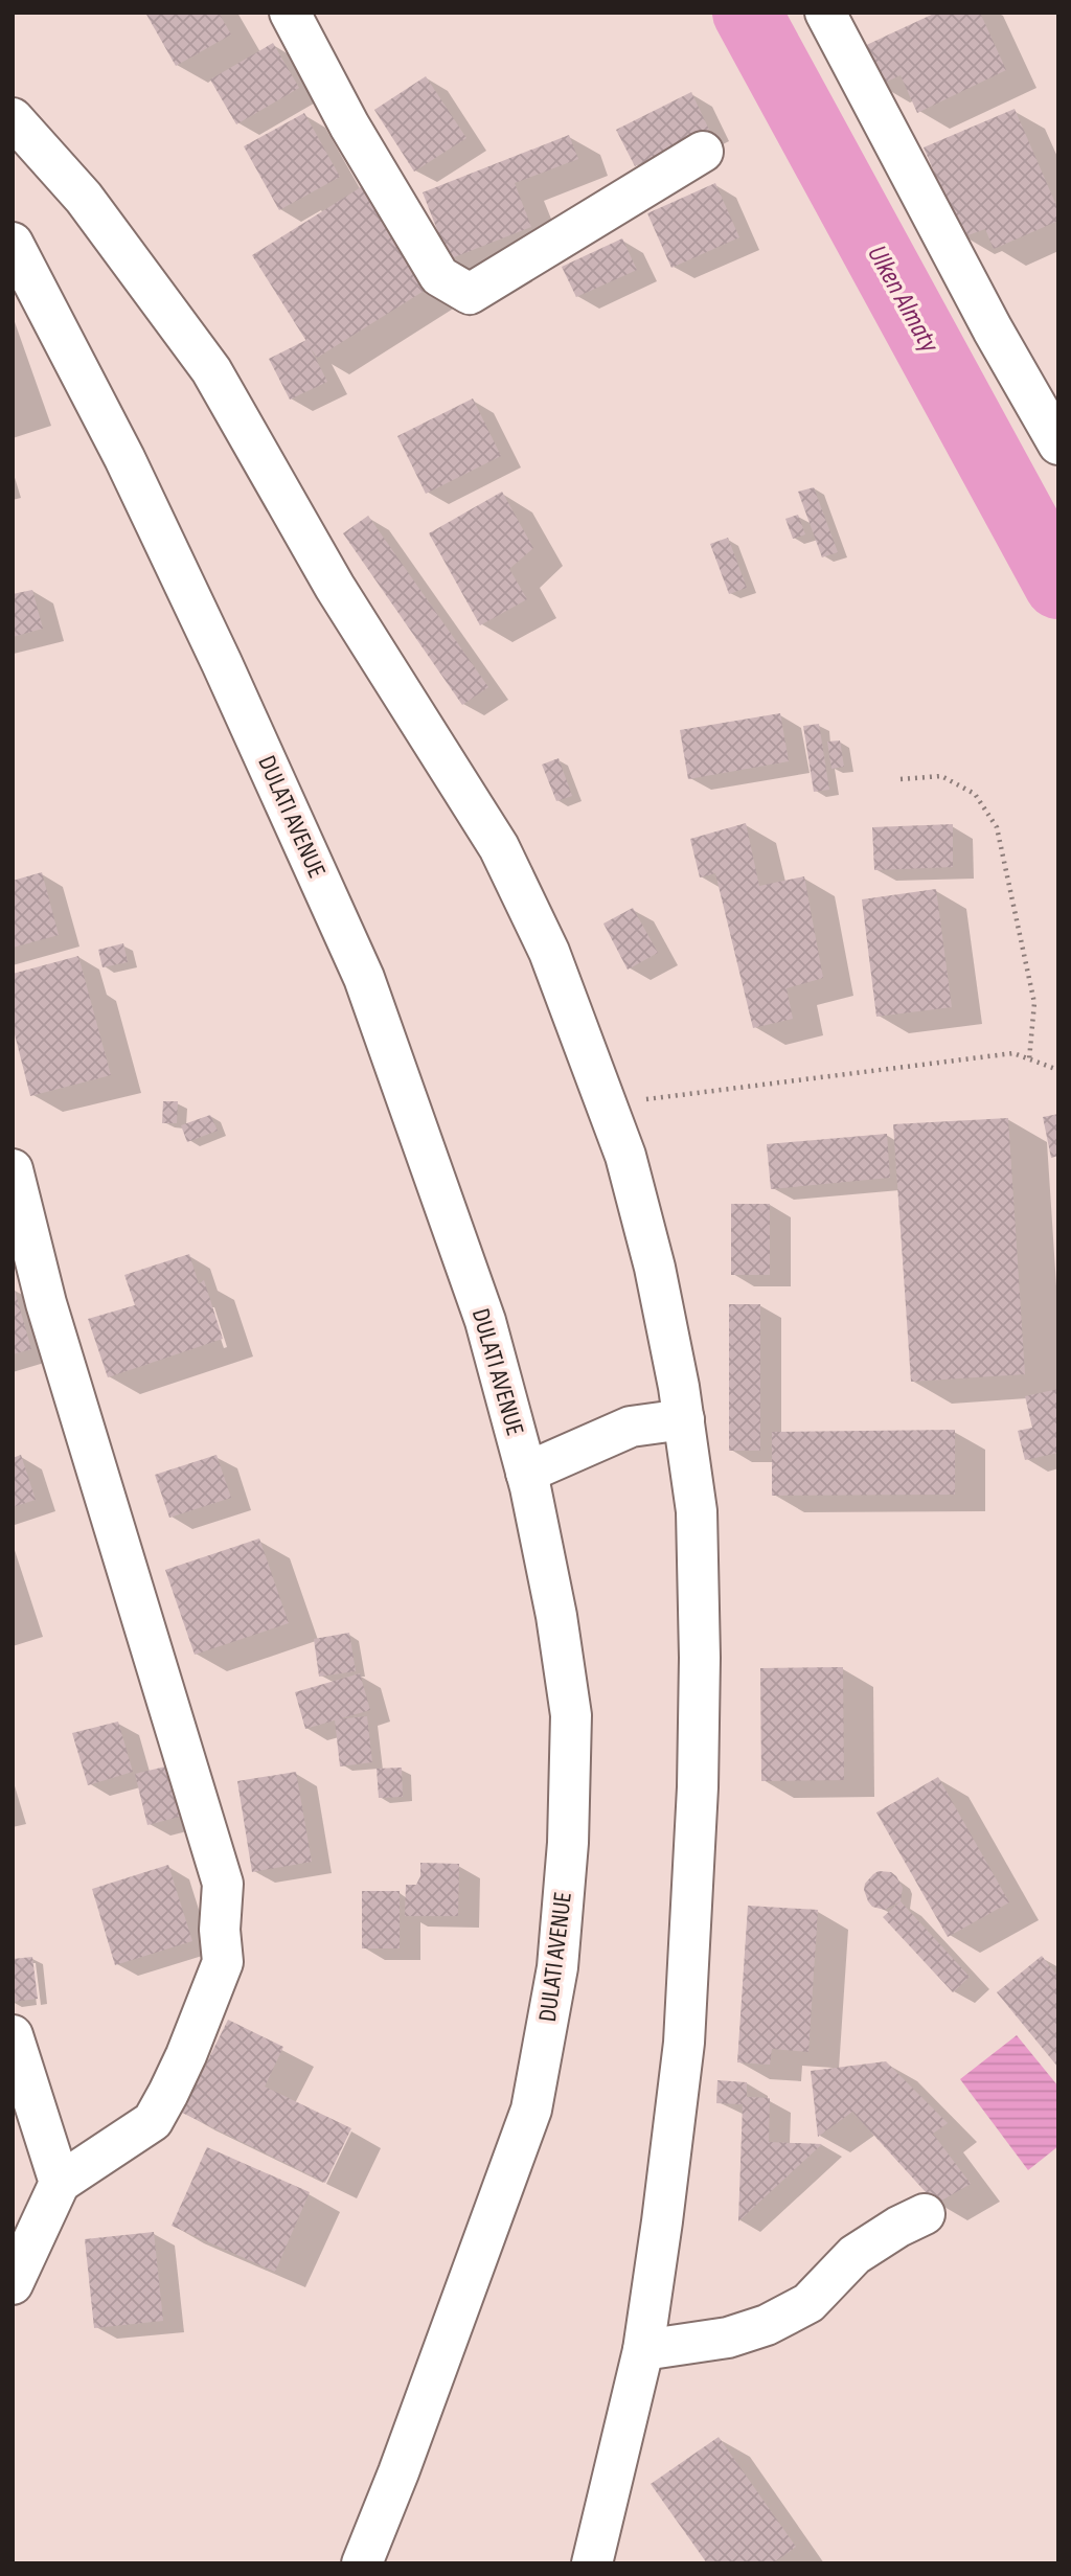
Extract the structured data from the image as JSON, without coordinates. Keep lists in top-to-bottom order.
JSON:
{
  "streets": {
    "street": ["DULATI AVENUE"]
  },
  "water": ["Ulken Almaty"]
}
